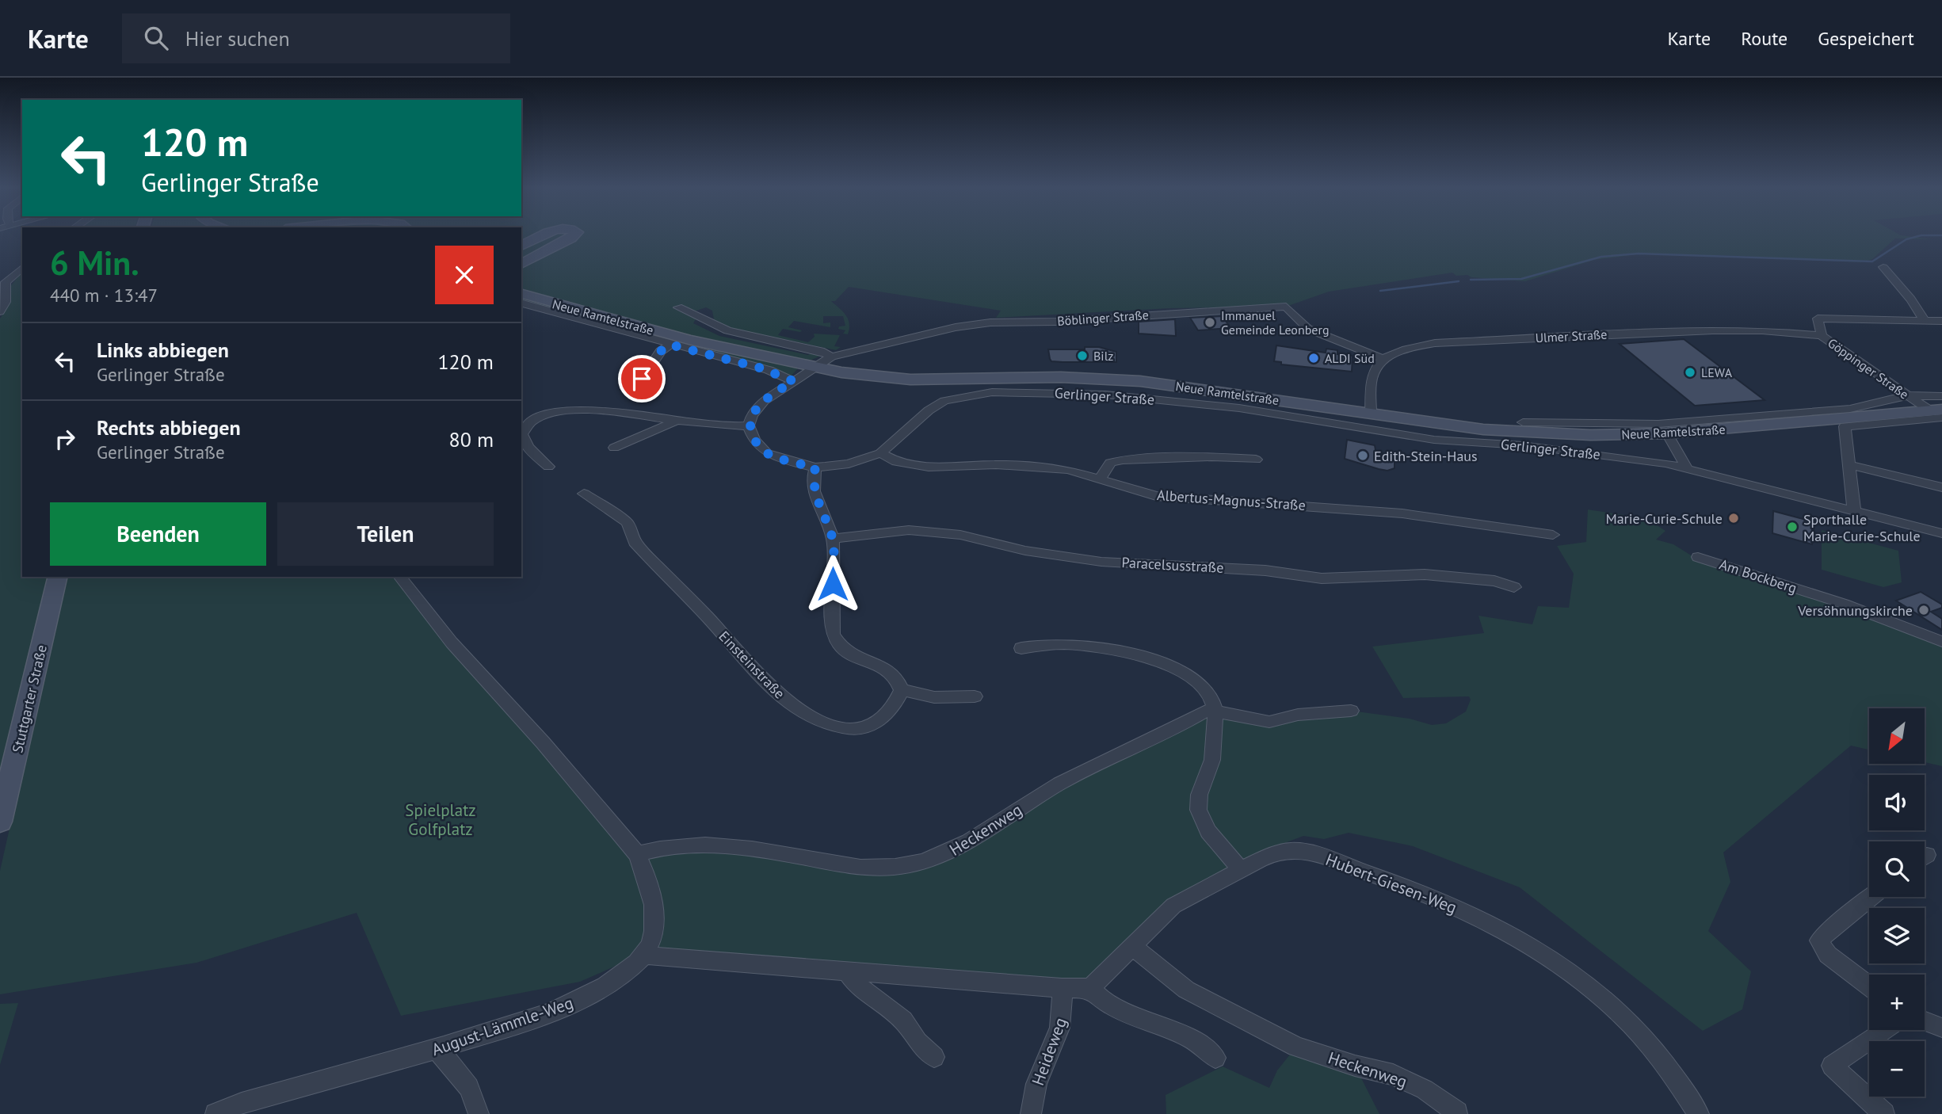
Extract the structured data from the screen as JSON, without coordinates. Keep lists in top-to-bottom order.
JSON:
{
  "streets": {
    "main road": ["Neue Ramtelstraße", "Stuttgarter Straße"],
    "street": [
      "Böblinger Straße",
      "Ulmer Straße",
      "Göppinger Straße",
      "Gerlinger Straße",
      "Albertus-Magnus-Straße",
      "Paracelsusstraße",
      "Am Bockberg",
      "Einsteinstraße",
      "Heckenweg",
      "Hubert-Giesen-Weg",
      "August-Lämmle-Weg",
      "Heideweg"
    ]
  },
  "crossings": [
    ["Neue Ramtelstraße", "Böblinger Straße"],
    ["Neue Ramtelstraße", "Göppinger Straße"],
    ["Böblinger Straße", "Ulmer Straße"],
    ["Ulmer Straße", "Göppinger Straße"],
    ["Gerlinger Straße", "Albertus-Magnus-Straße"]
  ],
  "parks": ["Spielplatz Golfplatz"],
  "places": [
    "Immanuel Gemeinde Leonberg",
    "Bilz",
    "ALDI Süd",
    "LEWA",
    "Edith-Stein-Haus",
    "Marie-Curie-Schule",
    "Sporthalle Marie-Curie-Schule",
    "Versöhnungskirche"
  ],
  "north": "bottom left",
  "page": {
    "header": "Karte",
    "search": "Hier suchen",
    "nav": ["Karte", "Route", "Gespeichert"],
    "turn": ["120 m", "Gerlinger Straße"],
    "heading": ["6 Min.", "440 m · 13:47"],
    "list": [
      {
        "name": "Links abbiegen",
        "note": "Gerlinger Straße",
        "value": "120 m"
      },
      {
        "name": "Rechts abbiegen",
        "note": "Gerlinger Straße",
        "value": "80 m"
      }
    ],
    "buttons": ["Beenden", "Teilen"],
    "map_buttons": ["+", "−"]
  }
}
